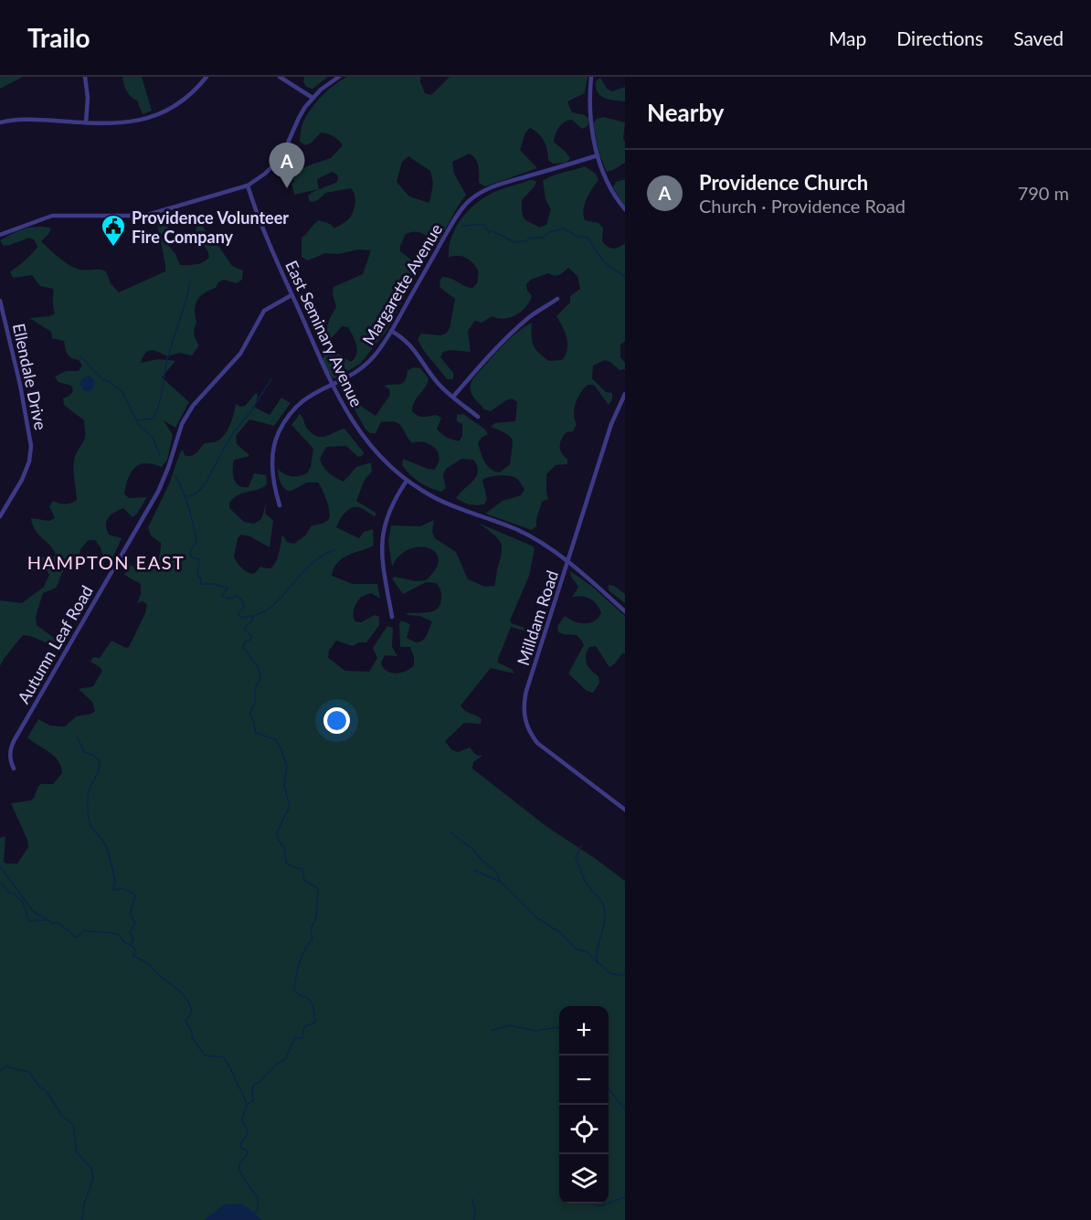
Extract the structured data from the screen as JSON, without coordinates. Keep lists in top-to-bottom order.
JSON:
{
  "streets": {
    "street": [
      "Margarette Avenue",
      "East Seminary Avenue",
      "Ellendale Drive",
      "Milldam Road",
      "Autumn Leaf Road"
    ]
  },
  "crossings": [
    ["Margarette Avenue", "East Seminary Avenue"],
    ["East Seminary Avenue", "Milldam Road"],
    ["East Seminary Avenue", "Autumn Leaf Road"]
  ],
  "districts": ["HAMPTON EAST"],
  "places": {
    "public building": ["Providence Volunteer Fire Company"]
  },
  "page": {
    "header": "Trailo",
    "nav": ["Map", "Directions", "Saved"],
    "heading": "Nearby",
    "pins": "A",
    "list": [
      {
        "mark": "A",
        "name": "Providence Church",
        "note": "Church · Providence Road",
        "value": "790 m"
      }
    ],
    "map_buttons": ["+", "−"]
  }
}
